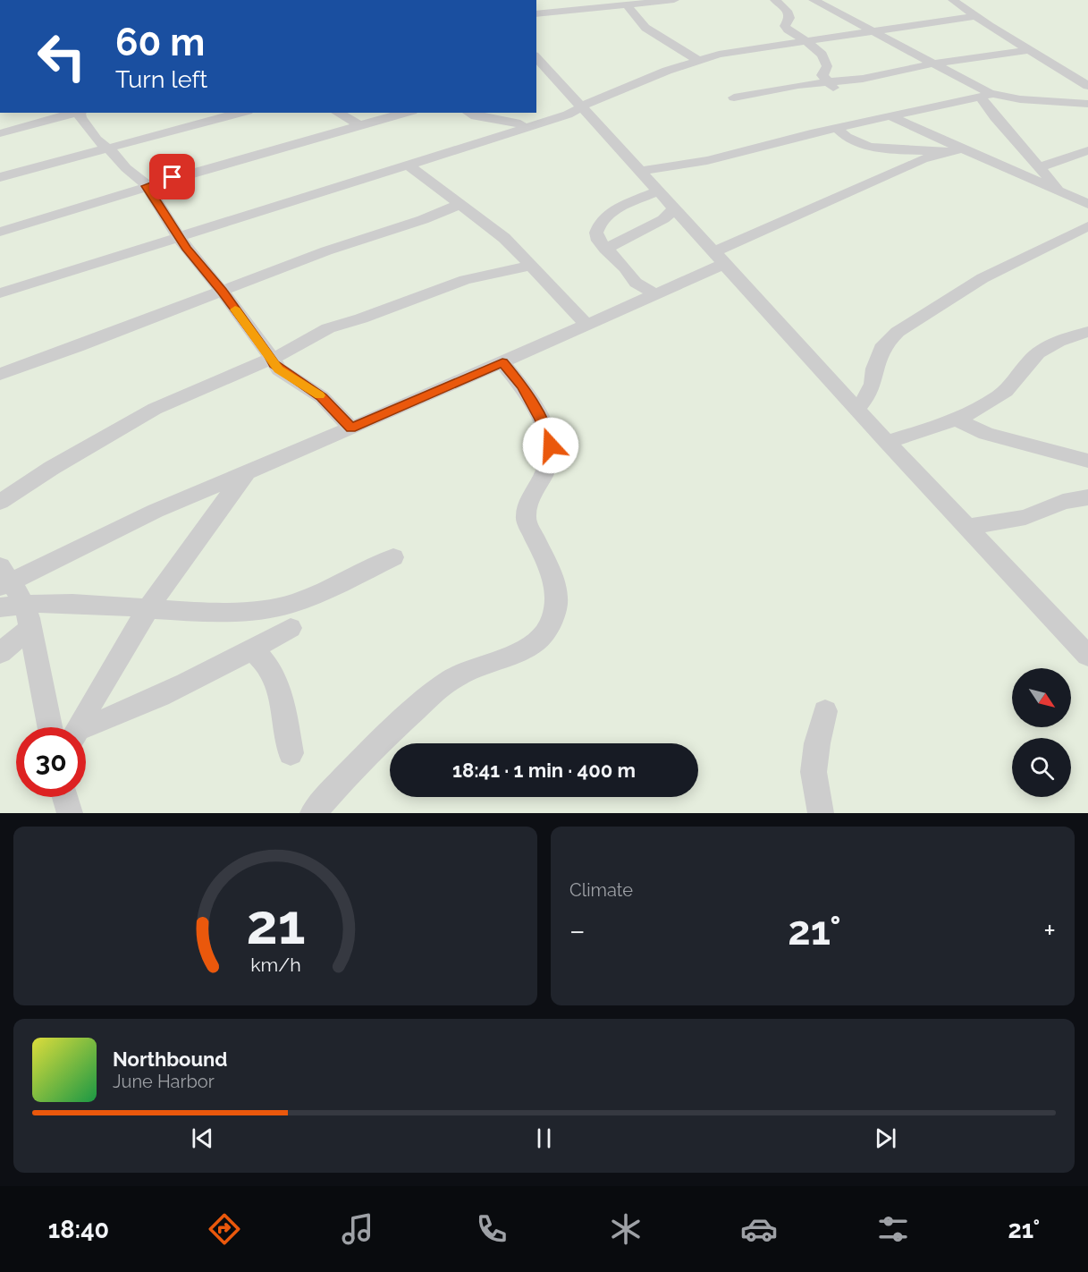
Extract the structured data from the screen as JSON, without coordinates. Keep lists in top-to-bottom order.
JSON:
{
  "north": "bottom right",
  "page": {
    "turn": ["60 m", "Turn left"],
    "limit": "30",
    "trip": "18:41 · 1 min · 400 m",
    "tile": "Climate",
    "heat": ["−", "21°", "+"],
    "song": ["Northbound", "June Harbor"],
    "tabs": ["18:40", "21°"],
    "gauge": ["21", "km/h"]
  }
}
